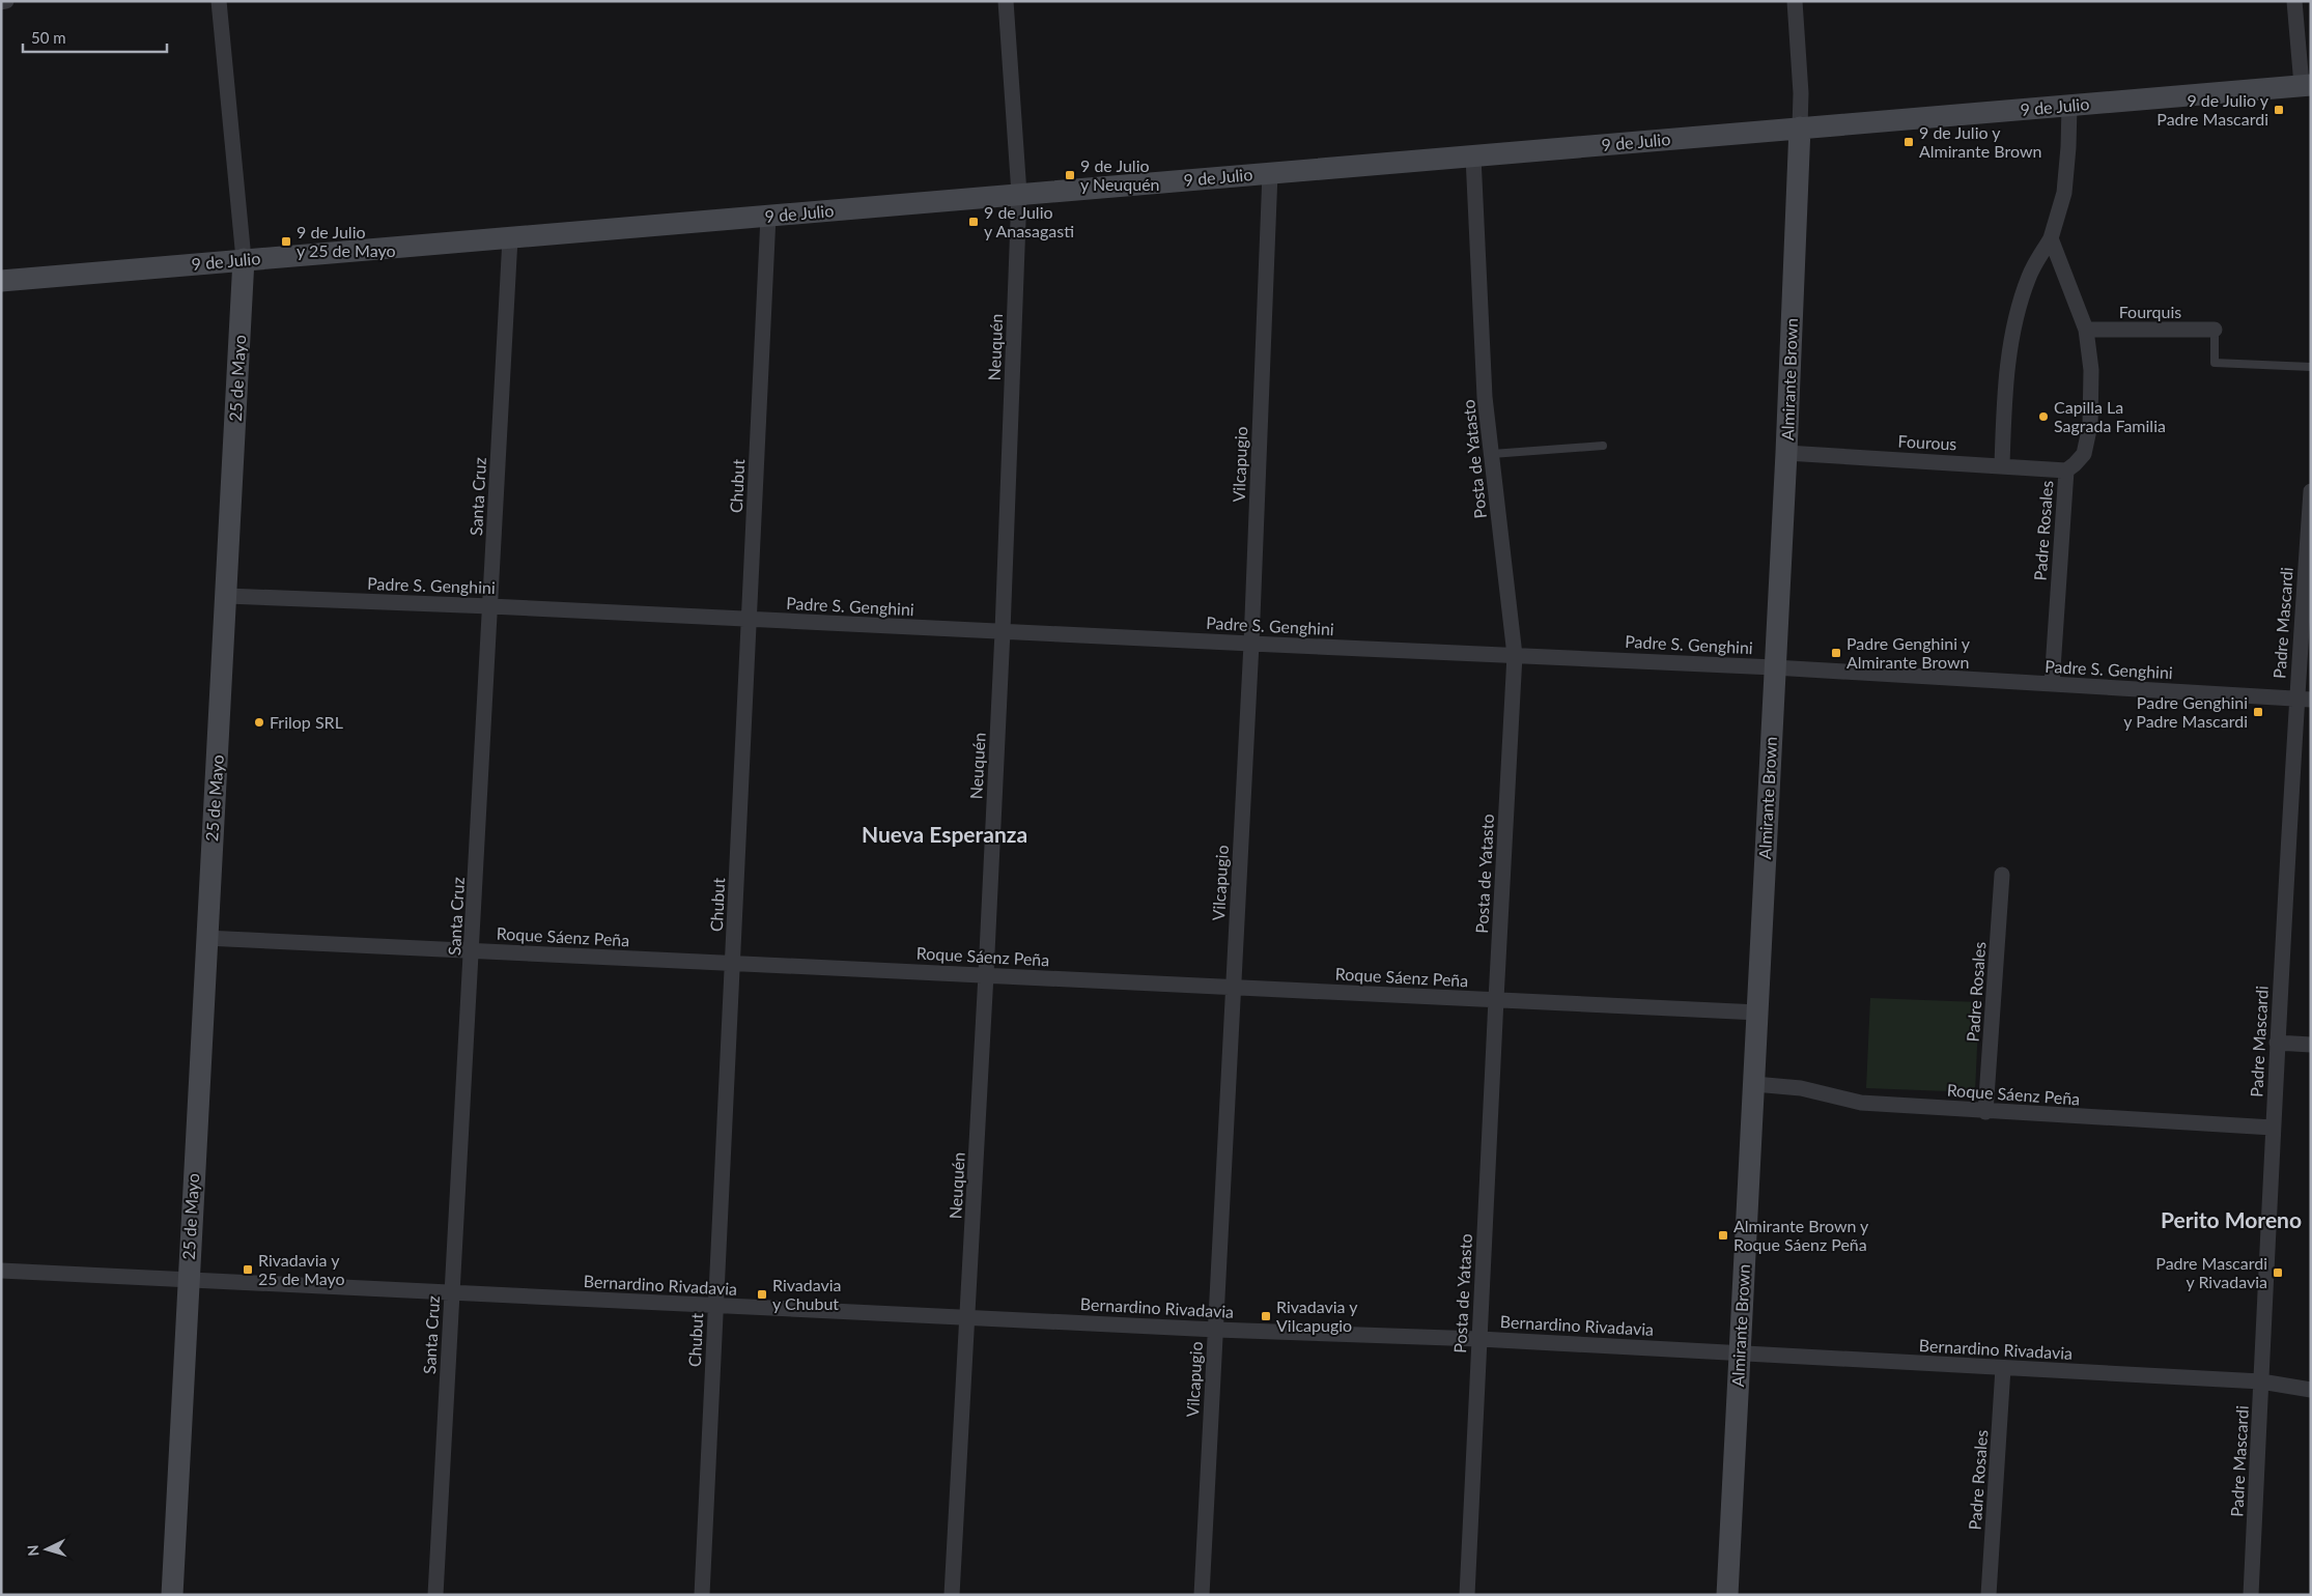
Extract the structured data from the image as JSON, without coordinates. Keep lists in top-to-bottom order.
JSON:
{
  "streets": {
    "street": [
      "9 de Julio",
      "Fourquis",
      "Neuquén",
      "25 de Mayo",
      "Almirante Brown",
      "Fourous",
      "Posta de Yatasto",
      "Vilcapugio",
      "Chubut",
      "Santa Cruz",
      "Padre Rosales",
      "Padre S. Genghini",
      "Padre Mascardi",
      "Roque Sáenz Peña",
      "Bernardino Rivadavia"
    ]
  },
  "crossings": [
    ["9 de Julio", "Neuquén"],
    ["9 de Julio", "25 de Mayo"],
    ["9 de Julio", "Almirante Brown"],
    ["9 de Julio", "Posta de Yatasto"],
    ["9 de Julio", "Vilcapugio"],
    ["9 de Julio", "Chubut"],
    ["9 de Julio", "Santa Cruz"],
    ["Fourquis", "Padre Rosales"],
    ["Neuquén", "Padre S. Genghini"],
    ["Neuquén", "Roque Sáenz Peña"],
    ["Neuquén", "Bernardino Rivadavia"],
    ["25 de Mayo", "Padre S. Genghini"],
    ["25 de Mayo", "Roque Sáenz Peña"],
    ["25 de Mayo", "Bernardino Rivadavia"],
    ["Almirante Brown", "Fourous"],
    ["Almirante Brown", "Padre S. Genghini"],
    ["Almirante Brown", "Roque Sáenz Peña"],
    ["Almirante Brown", "Bernardino Rivadavia"],
    ["Fourous", "Padre Rosales"],
    ["Posta de Yatasto", "Padre S. Genghini"],
    ["Posta de Yatasto", "Roque Sáenz Peña"],
    ["Posta de Yatasto", "Bernardino Rivadavia"],
    ["Vilcapugio", "Padre S. Genghini"],
    ["Vilcapugio", "Roque Sáenz Peña"],
    ["Vilcapugio", "Bernardino Rivadavia"],
    ["Chubut", "Padre S. Genghini"],
    ["Chubut", "Roque Sáenz Peña"],
    ["Chubut", "Bernardino Rivadavia"],
    ["Santa Cruz", "Padre S. Genghini"],
    ["Santa Cruz", "Roque Sáenz Peña"],
    ["Santa Cruz", "Bernardino Rivadavia"],
    ["Padre Rosales", "Padre S. Genghini"],
    ["Padre Rosales", "Roque Sáenz Peña"],
    ["Padre Rosales", "Bernardino Rivadavia"],
    ["Padre S. Genghini", "Padre Mascardi"],
    ["Padre Mascardi", "Roque Sáenz Peña"],
    ["Padre Mascardi", "Bernardino Rivadavia"]
  ],
  "districts": ["Nueva Esperanza", "Perito Moreno"],
  "places": {
    "transit": [
      "9 de Julio y Padre Mascardi",
      "9 de Julio y Almirante Brown",
      "9 de Julio y Neuquén",
      "9 de Julio y Anasagasti",
      "9 de Julio y 25 de Mayo",
      "Padre Genghini y Almirante Brown",
      "Padre Genghini y Padre Mascardi",
      "Almirante Brown y Roque Sáenz Peña",
      "Rivadavia y 25 de Mayo",
      "Padre Mascardi y Rivadavia",
      "Rivadavia y Chubut",
      "Rivadavia y Vilcapugio"
    ],
    "other": ["Capilla La Sagrada Familia", "Frilop SRL"]
  },
  "scale_bar": "50 m",
  "north": "left"
}
